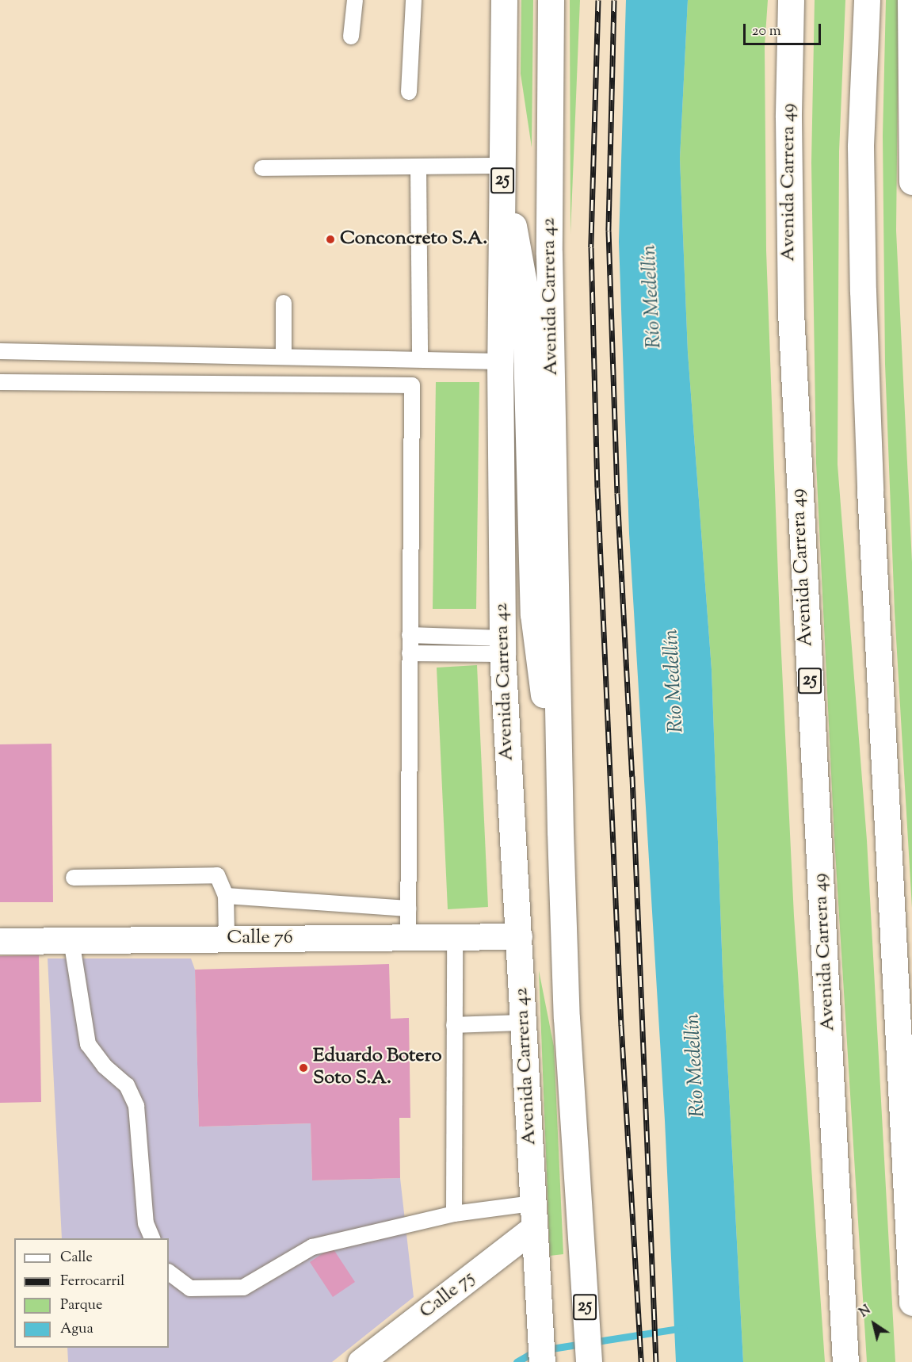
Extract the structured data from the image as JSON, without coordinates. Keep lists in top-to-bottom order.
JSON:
{
  "streets": {
    "main road": [
      "25",
      "Avenida Carrera 49",
      "Avenida Carrera 42",
      "Calle 76",
      "Calle 75"
    ]
  },
  "crossings": [
    ["Avenida Carrera 42", "Calle 76"],
    ["Avenida Carrera 42", "Calle 75"]
  ],
  "water": ["Río Medellín"],
  "places": ["Conconcreto S.A.", "Eduardo Botero Soto S.A."],
  "legend": [
    "Calle",
    "Ferrocarril",
    "Parque",
    "Agua"
  ],
  "scale_bar": "20 m",
  "north": "top left"
}
